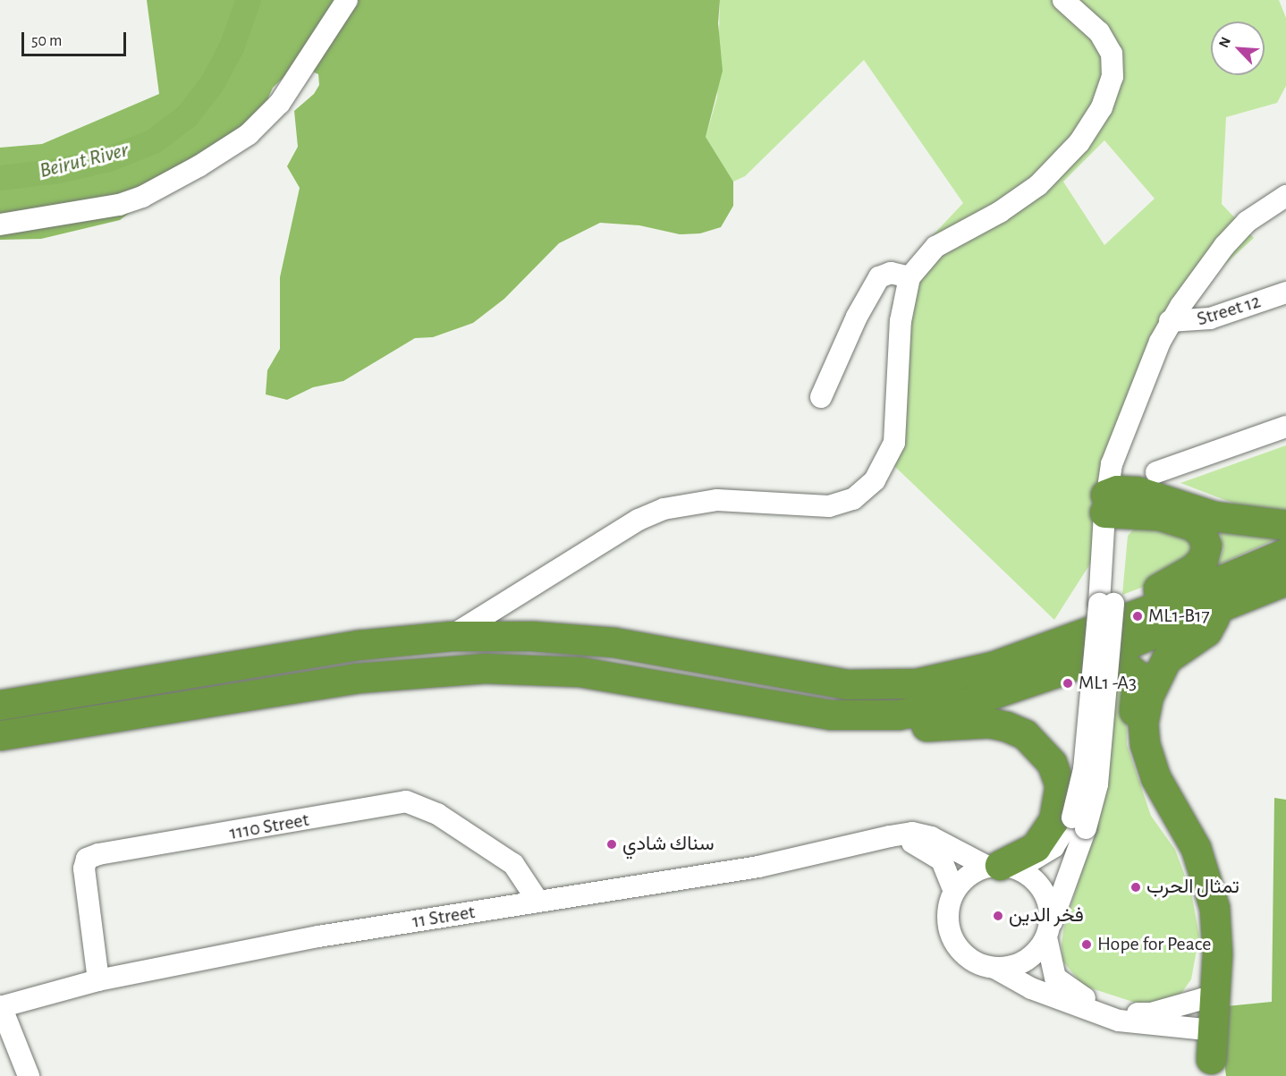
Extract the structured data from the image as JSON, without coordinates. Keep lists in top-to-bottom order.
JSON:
{
  "streets": {
    "street": ["Street 12", "1110 Street", "11 Street"]
  },
  "crossings": [
    ["1110 Street", "11 Street"]
  ],
  "water": ["Beirut River"],
  "places": [
    "ML1-B17",
    "ML1 -A3",
    "سناك شادي",
    "تمثال الحرب",
    "فخر الدين",
    "Hope for Peace"
  ],
  "scale_bar": "50 m",
  "north": "top left"
}
